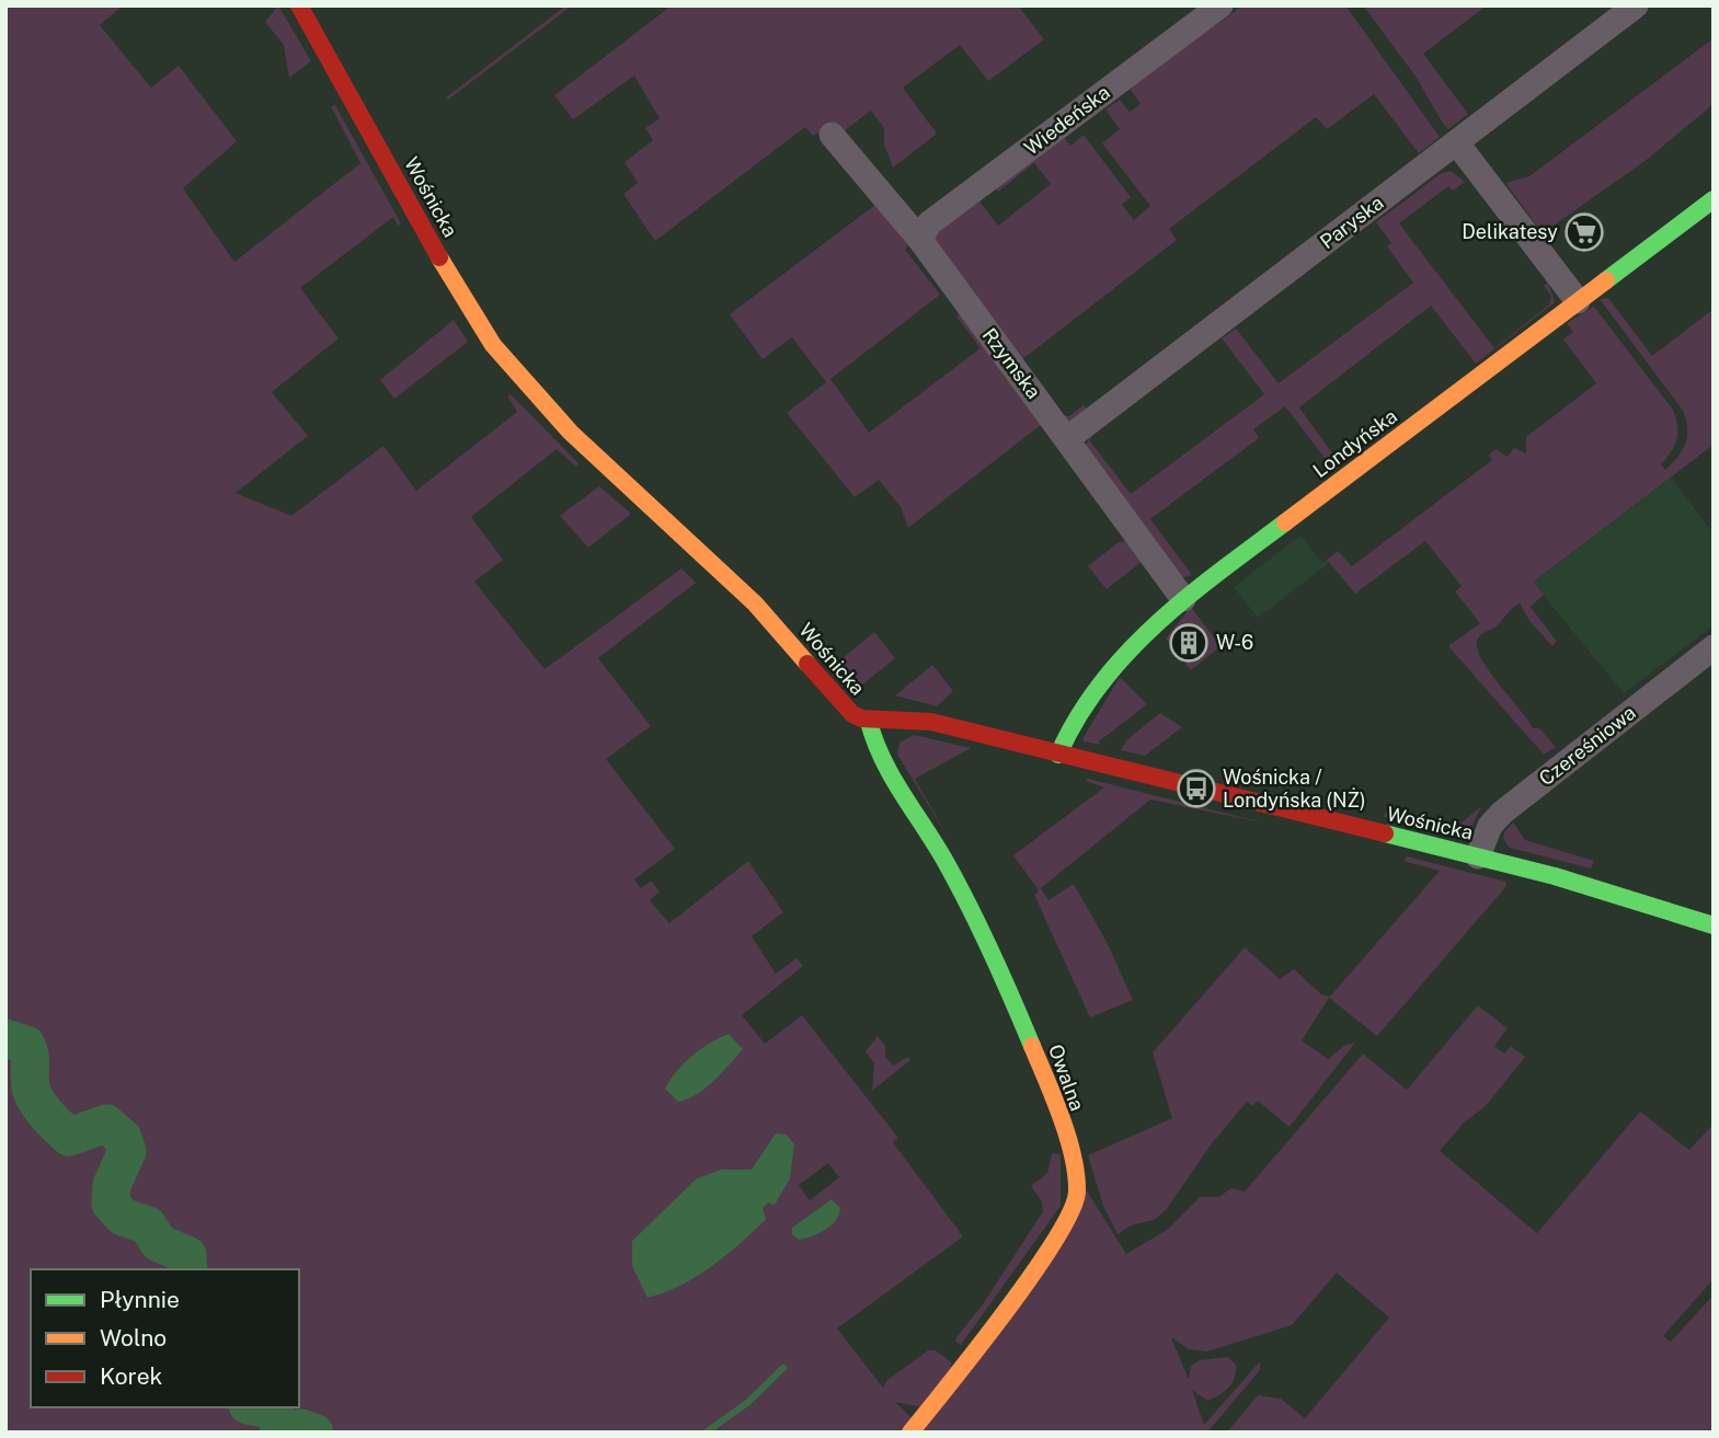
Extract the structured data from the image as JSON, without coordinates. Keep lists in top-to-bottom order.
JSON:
{
  "streets": {
    "street": [
      "Wiedeńska",
      "Wośnicka",
      "Paryska",
      "Rzymska",
      "Londyńska",
      "Czereśniowa",
      "Owalna"
    ]
  },
  "crossings": [
    ["Wiedeńska", "Rzymska"],
    ["Wośnicka", "Londyńska"],
    ["Wośnicka", "Czereśniowa"],
    ["Wośnicka", "Owalna"],
    ["Paryska", "Rzymska"],
    ["Rzymska", "Londyńska"]
  ],
  "places": {
    "supermarket": ["Delikatesy"],
    "building": ["W-6"],
    "bus stop": ["Wośnicka / Londyńska (NŻ)"]
  },
  "legend": ["Płynnie", "Wolno", "Korek"]
}
